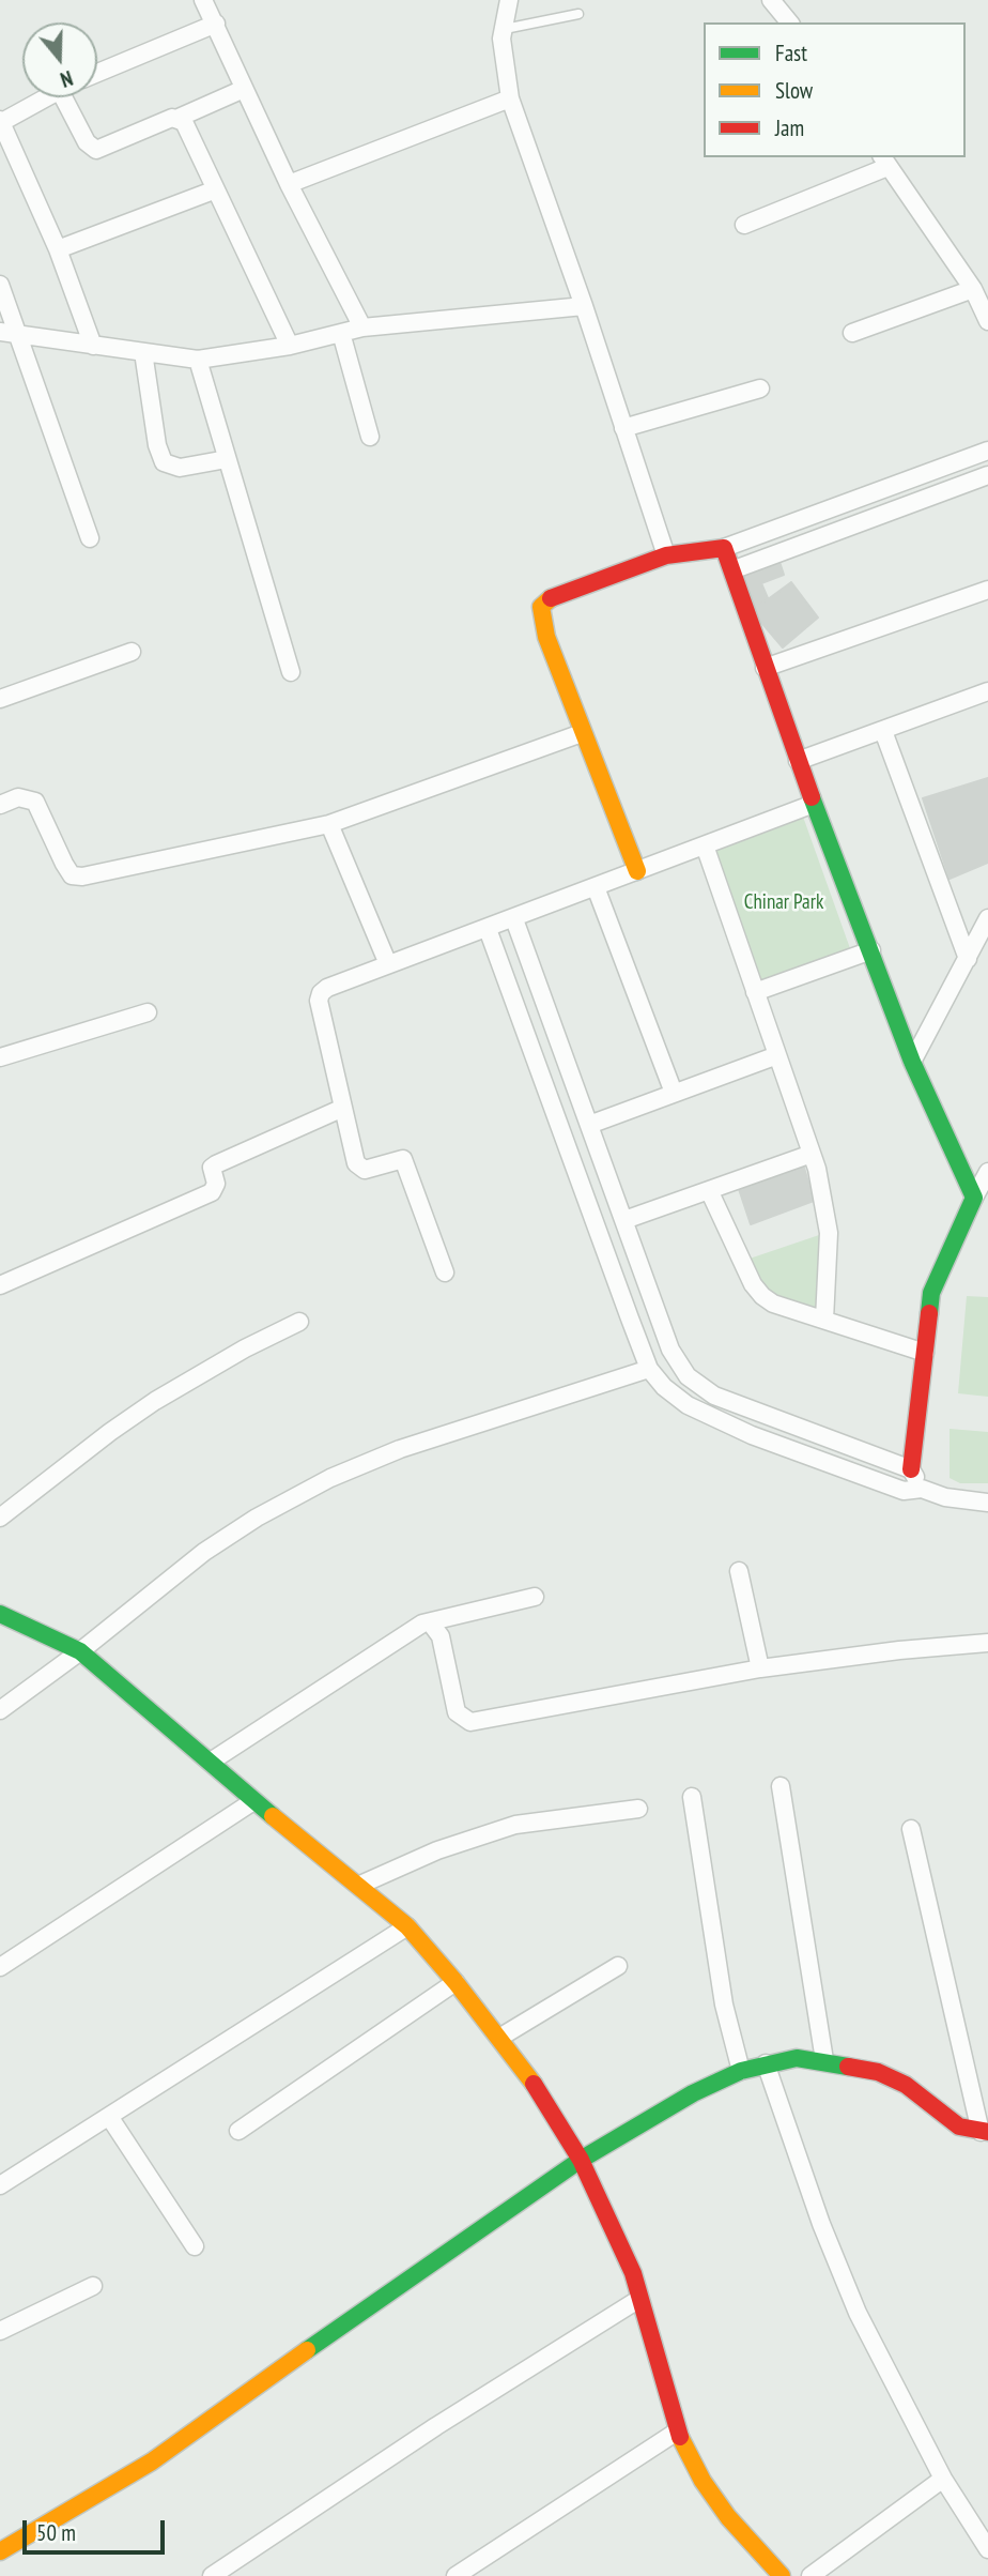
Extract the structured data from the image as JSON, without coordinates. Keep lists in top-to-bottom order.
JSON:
{
  "parks": ["Chinar Park"],
  "legend": ["Fast", "Slow", "Jam"],
  "scale_bar": "50 m",
  "north": "bottom"
}
